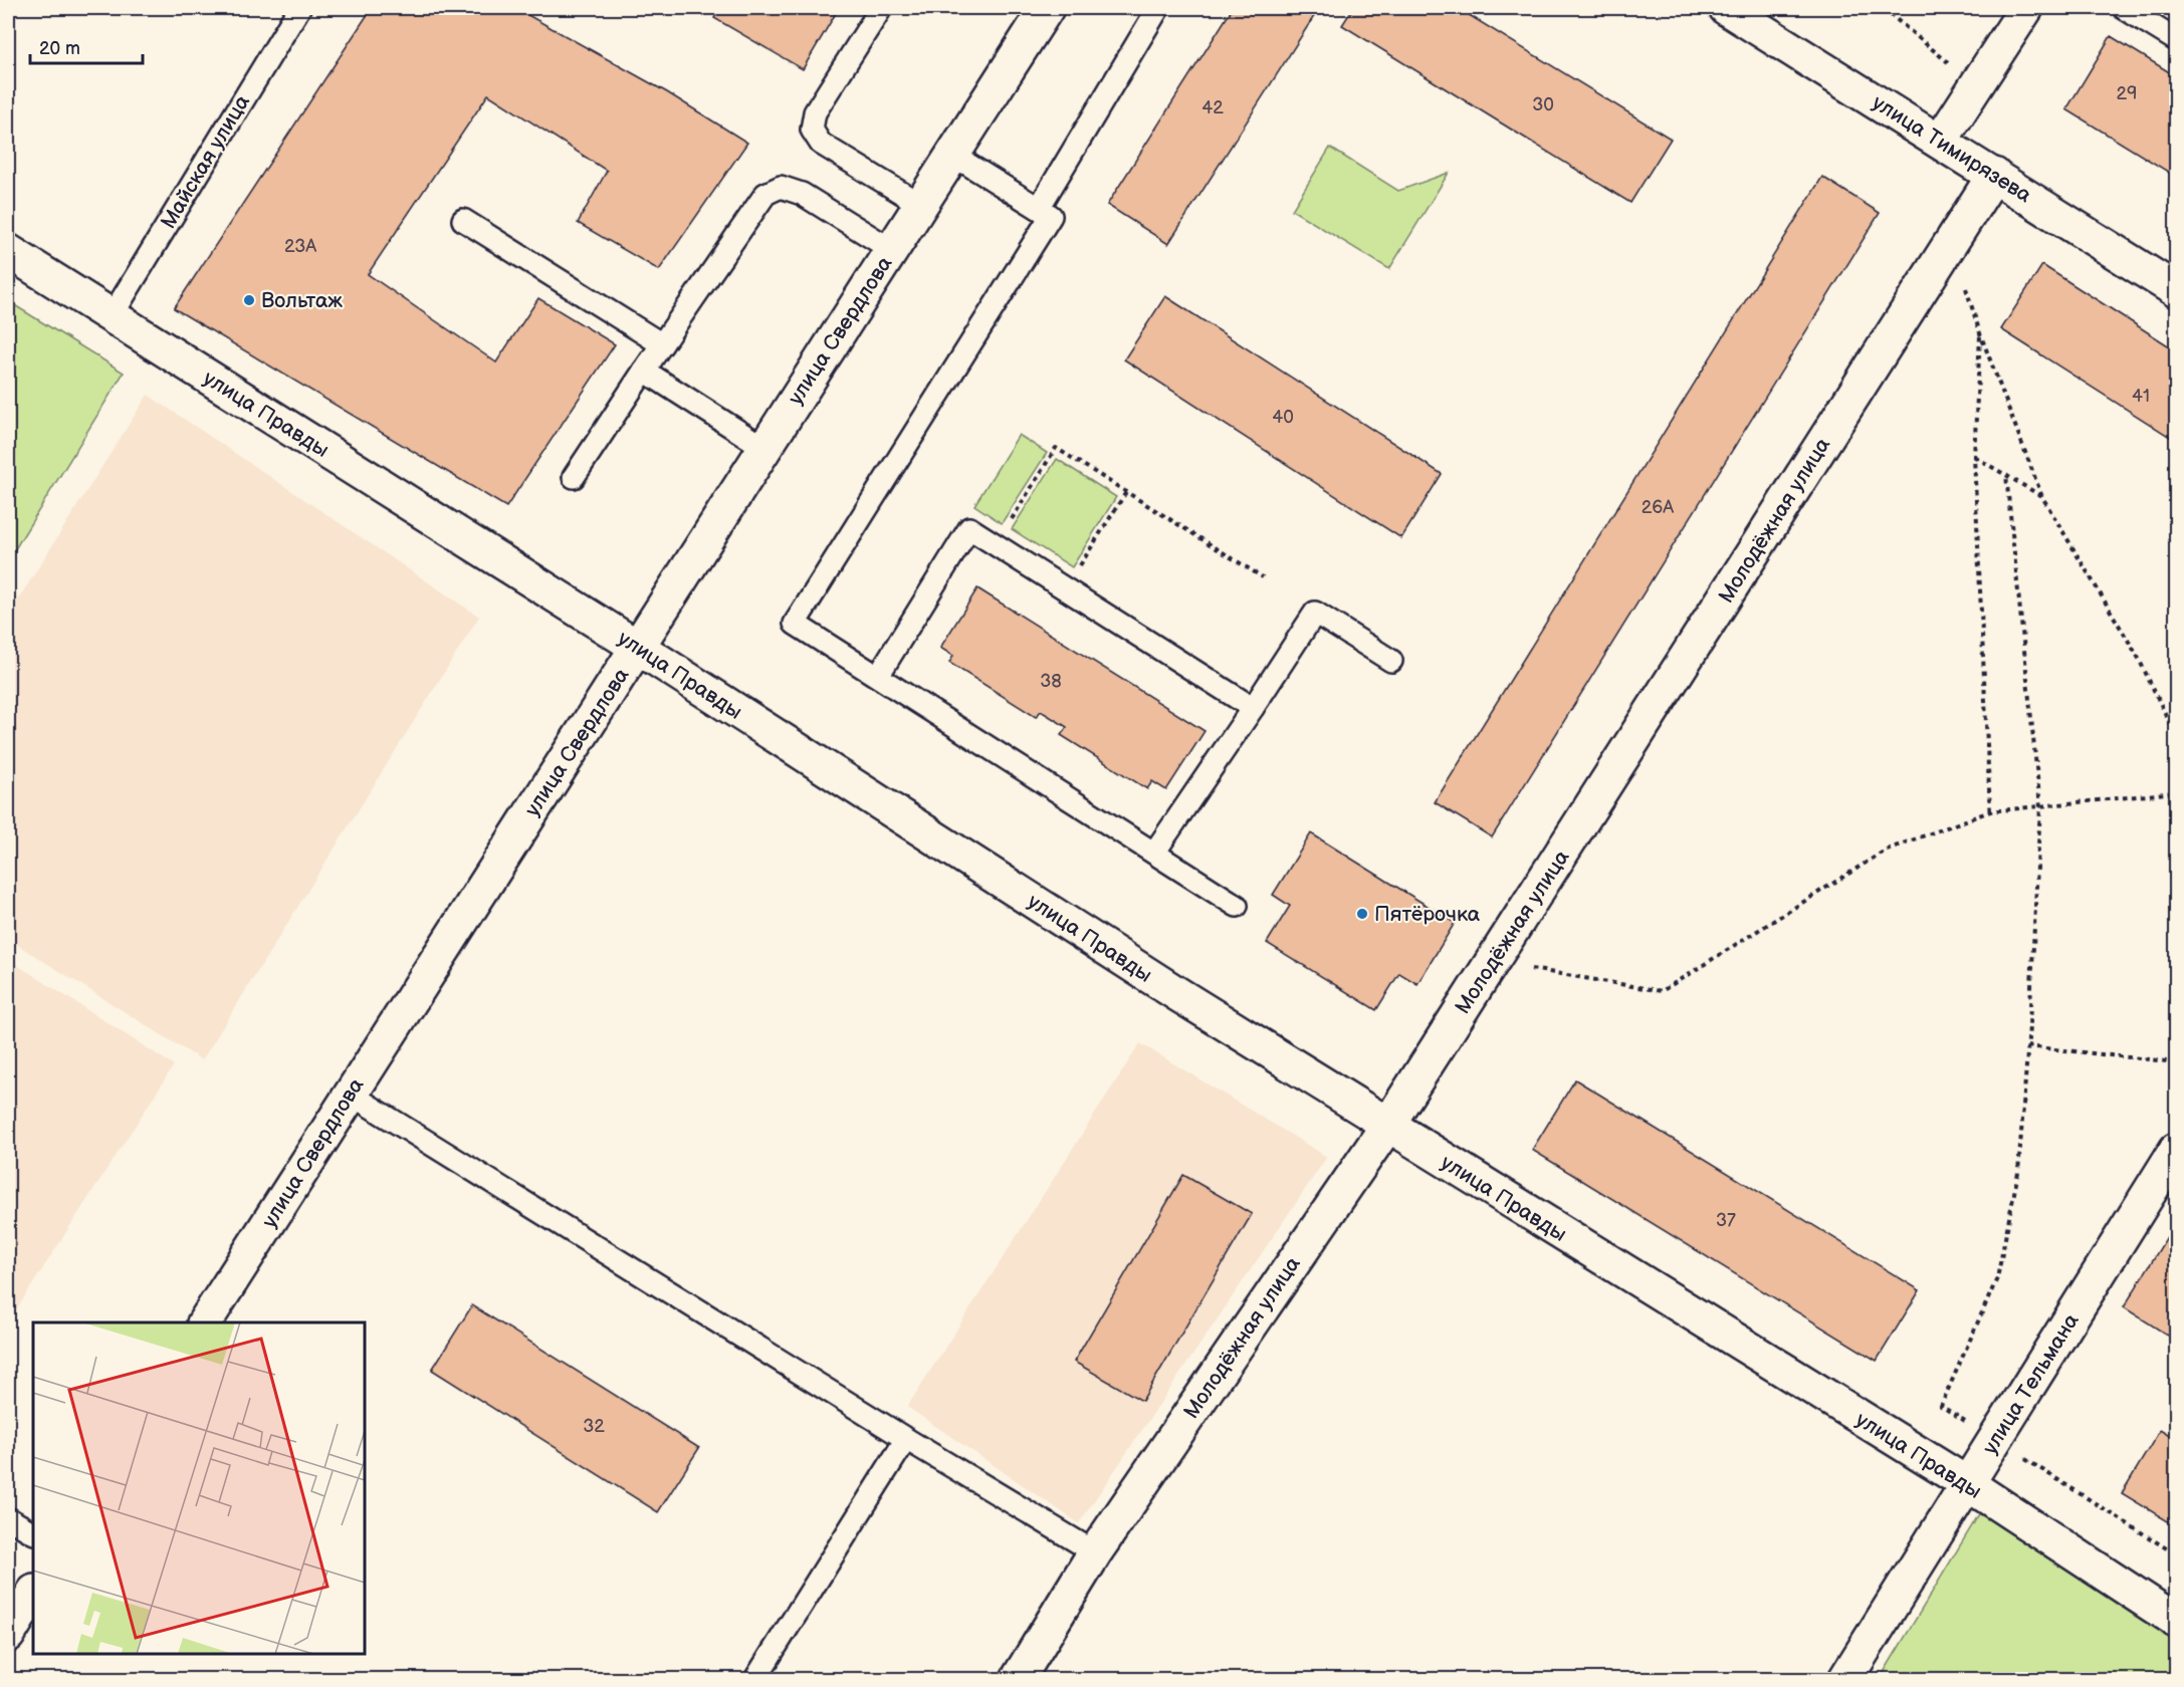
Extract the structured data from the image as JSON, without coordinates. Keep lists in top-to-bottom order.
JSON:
{
  "streets": {
    "street": [
      "улица Тимирязева",
      "улица Свердлова",
      "улица Правды",
      "Молодёжная улица",
      "улица Тельмана"
    ],
    "lane": ["Майская улица"]
  },
  "crossings": [
    ["улица Тимирязева", "Молодёжная улица"],
    ["Майская улица", "улица Правды"],
    ["улица Свердлова", "улица Правды"],
    ["улица Правды", "Молодёжная улица"],
    ["улица Правды", "улица Тельмана"]
  ],
  "places": ["Вольтаж", "Пятёрочка"],
  "house_numbers": [
    "29",
    "30",
    "42",
    "23А",
    "41",
    "40",
    "26А",
    "38",
    "37",
    "32"
  ],
  "scale_bar": "20 m"
}
